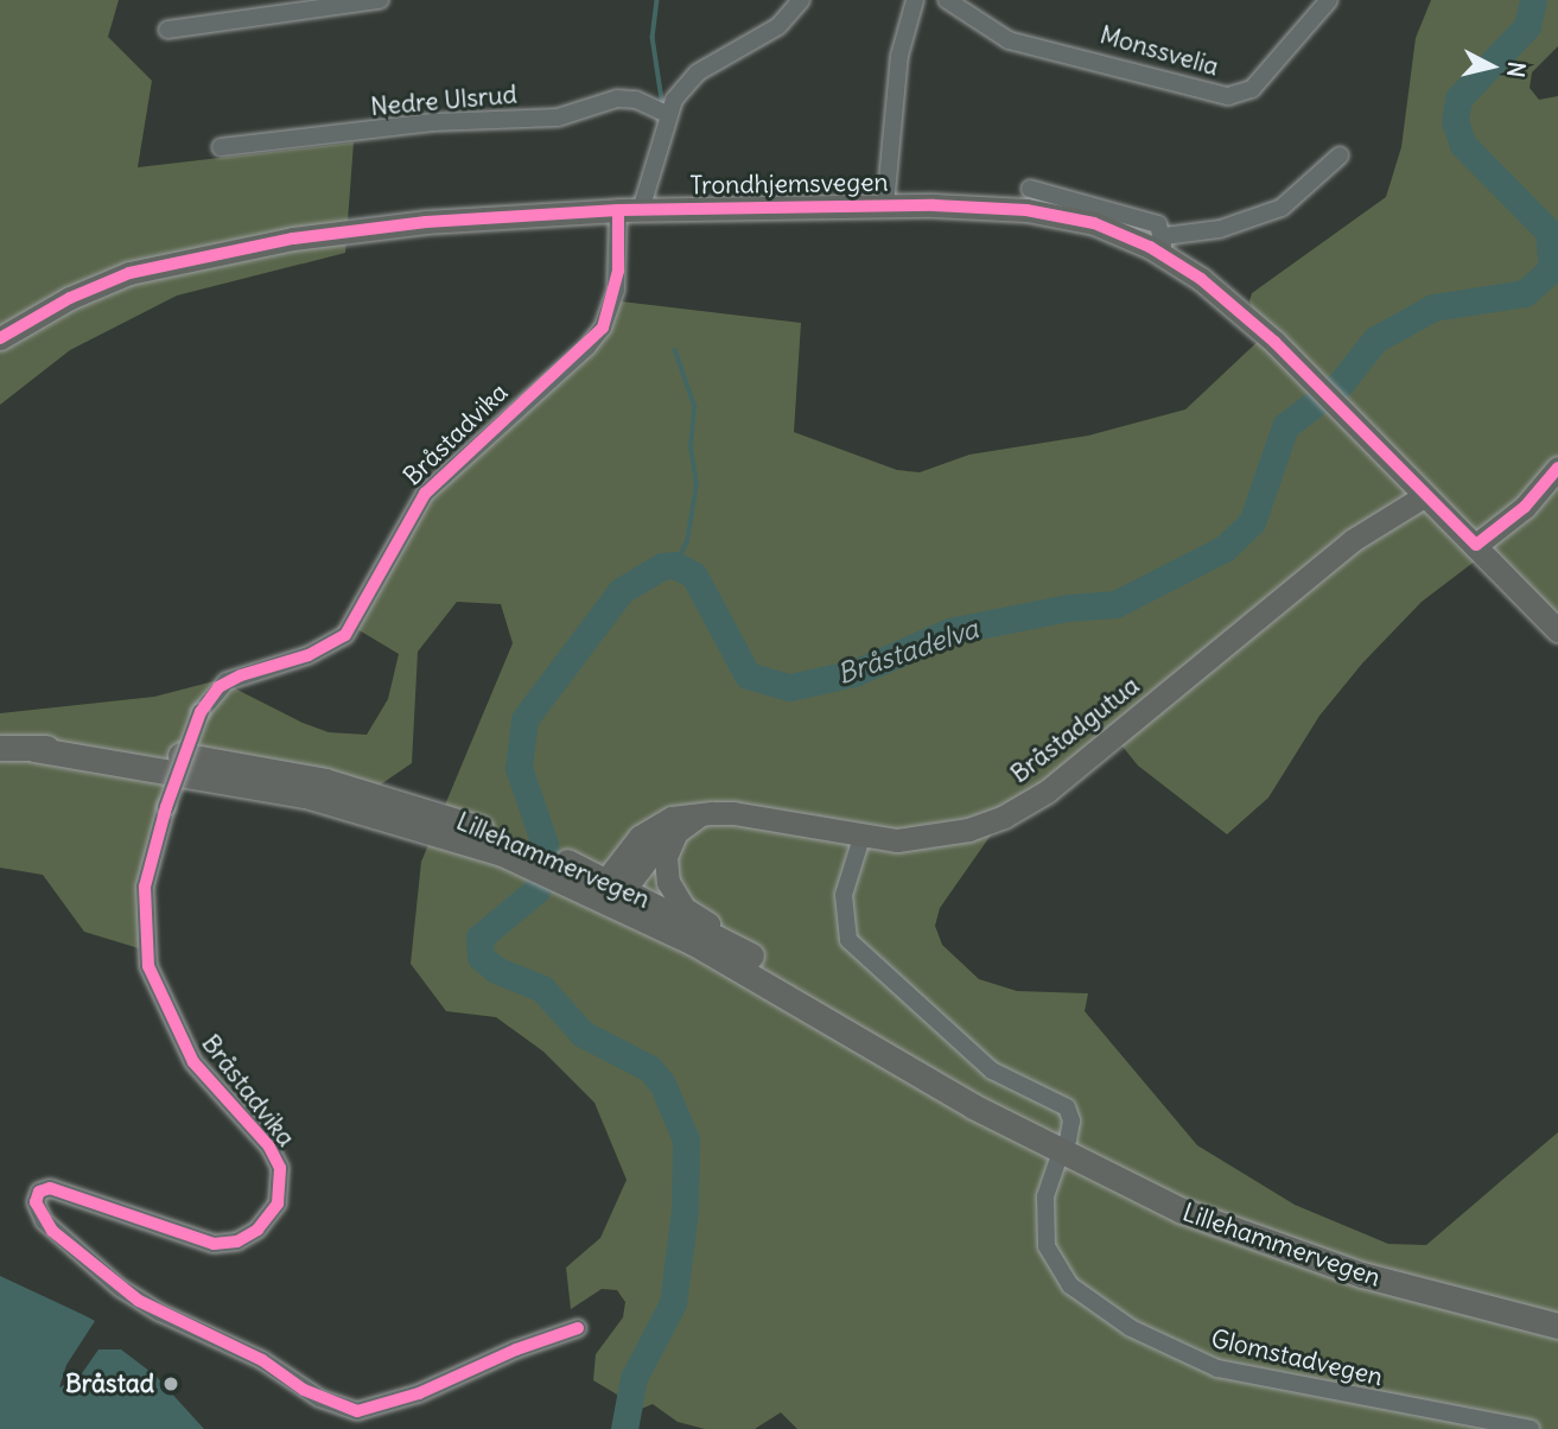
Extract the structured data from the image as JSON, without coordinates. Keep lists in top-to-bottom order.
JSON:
{
  "streets": {
    "highway": ["Lillehammervegen"],
    "main road": ["Trondhjemsvegen", "Bråstadgutua"],
    "street": [
      "Monssvelia",
      "Nedre Ulsrud",
      "Bråstadvika",
      "Glomstadvegen"
    ]
  },
  "crossings": [
    ["Nedre Ulsrud", "Bråstadvika"],
    ["Trondhjemsvegen", "Bråstadvika"],
    ["Trondhjemsvegen", "Bråstadgutua"],
    ["Bråstadgutua", "Lillehammervegen"]
  ],
  "water": ["Bråstadelva"],
  "places": ["Bråstad"],
  "north": "right"
}
